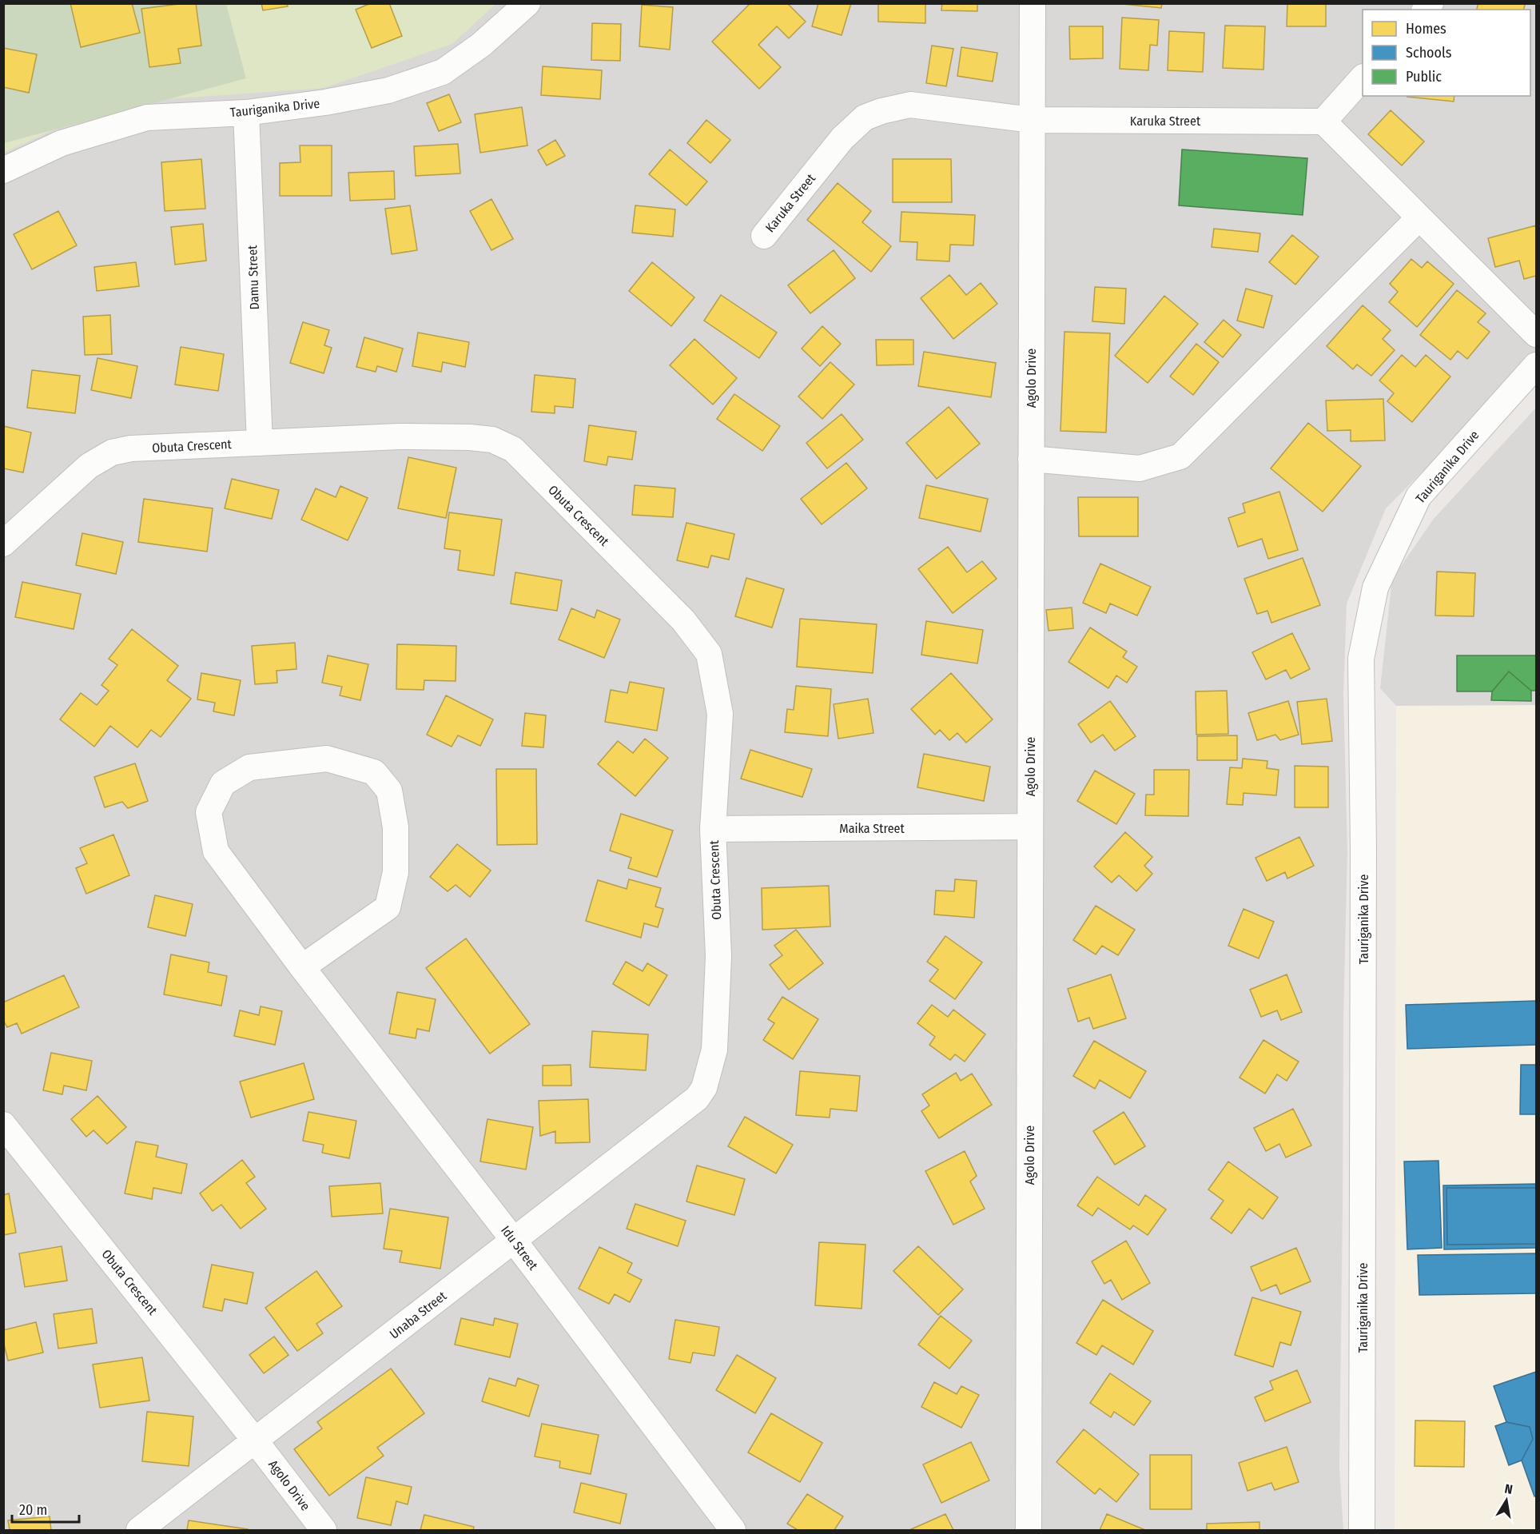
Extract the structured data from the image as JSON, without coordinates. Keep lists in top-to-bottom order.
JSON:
{
  "streets": {
    "street": [
      "Tauriganika Drive",
      "Karuka Street",
      "Damu Street",
      "Agolo Drive",
      "Obuta Crescent",
      "Maika Street",
      "Idu Street",
      "Unaba Street"
    ]
  },
  "crossings": [
    ["Tauriganika Drive", "Damu Street"],
    ["Karuka Street", "Agolo Drive"],
    ["Damu Street", "Obuta Crescent"],
    ["Agolo Drive", "Obuta Crescent"],
    ["Agolo Drive", "Maika Street"],
    ["Agolo Drive", "Unaba Street"],
    ["Obuta Crescent", "Maika Street"],
    ["Obuta Crescent", "Unaba Street"],
    ["Idu Street", "Unaba Street"]
  ],
  "legend": ["Homes", "Schools", "Public"],
  "scale_bar": "20 m",
  "north": "top"
}
